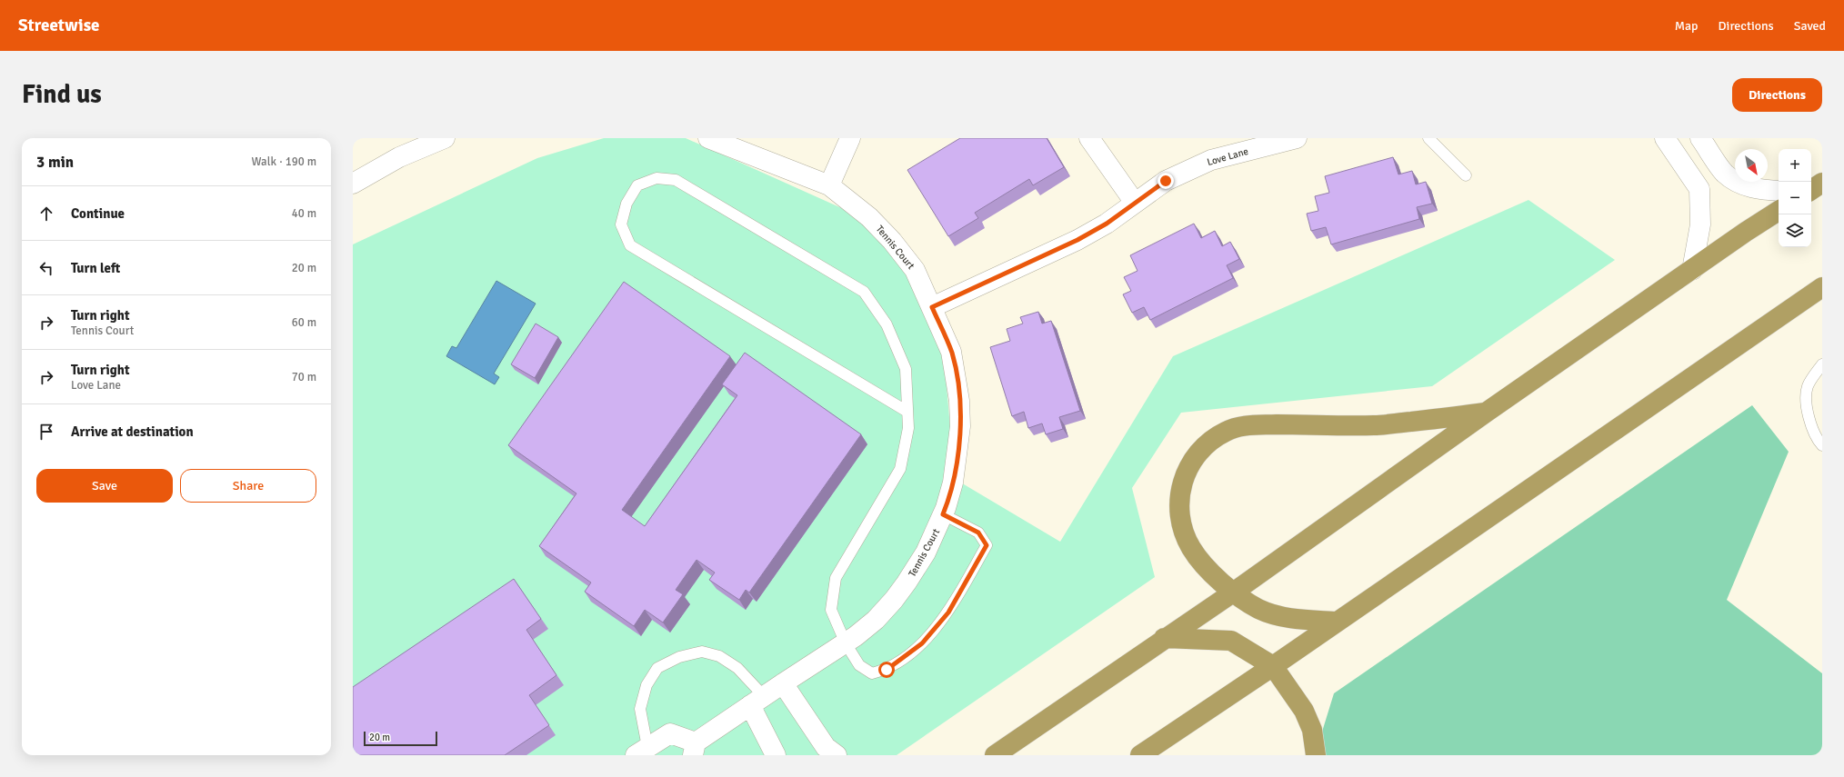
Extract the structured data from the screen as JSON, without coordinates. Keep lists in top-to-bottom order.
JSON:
{
  "streets": {
    "street": ["Love Lane", "Tennis Court"]
  },
  "crossings": [
    ["Love Lane", "Tennis Court"]
  ],
  "scale_bar": "20 m",
  "north": "bottom right",
  "page": {
    "header": "Streetwise",
    "nav": ["Map", "Directions", "Saved"],
    "buttons": [
      "Directions",
      ["Save", "Share"]
    ],
    "title": "Find us",
    "heading": ["3 min", "Walk · 190 m"],
    "map_buttons": ["+", "−"],
    "list": [
      ["Continue", "40 m"],
      ["Turn left", "20 m"],
      ["Turn right", "Tennis Court", "60 m"],
      ["Turn right", "Love Lane", "70 m"],
      "Arrive at destination"
    ],
    "scale": "20 m"
  }
}
